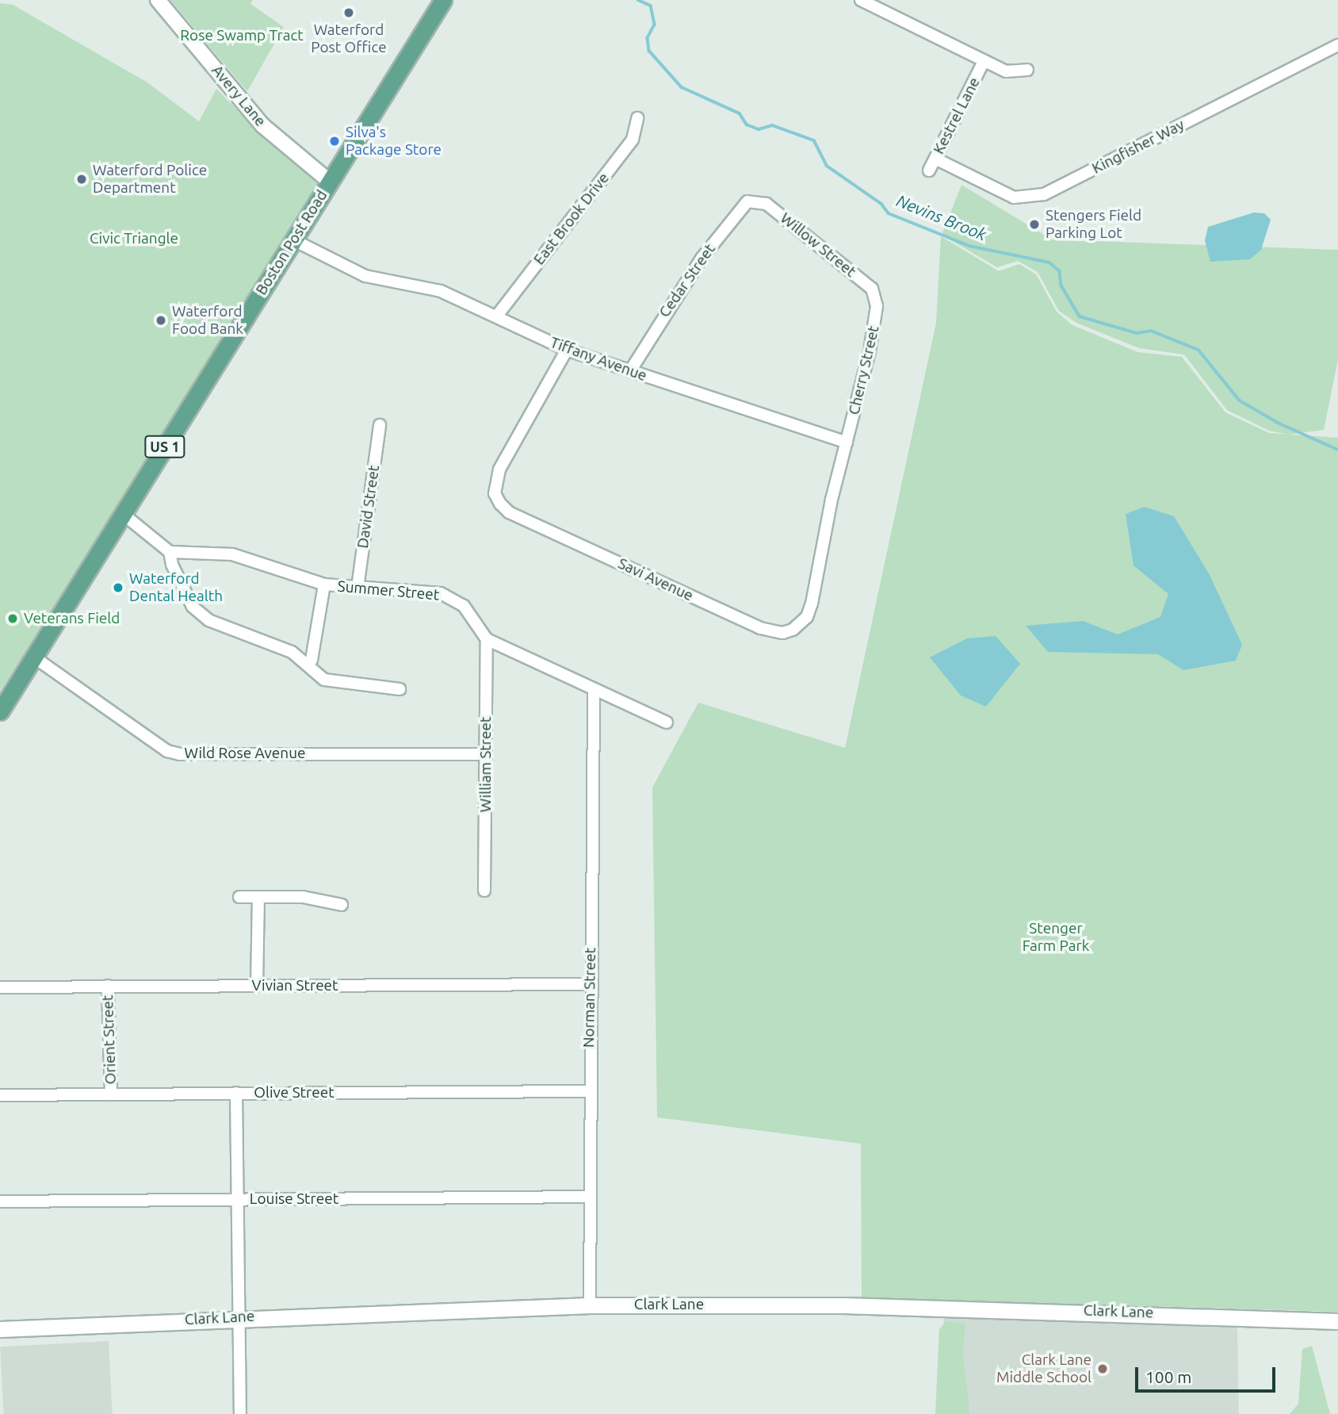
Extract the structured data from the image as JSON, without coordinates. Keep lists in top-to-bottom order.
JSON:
{
  "streets": {
    "main road": ["Boston Post Road", "US 1", "Clark Lane"],
    "street": [
      "Avery Lane",
      "Kestrel Lane",
      "Kingfisher Way",
      "East Brook Drive",
      "Willow Street",
      "Cedar Street",
      "Tiffany Avenue",
      "Cherry Street",
      "David Street",
      "Savi Avenue",
      "Summer Street",
      "Wild Rose Avenue",
      "William Street",
      "Vivian Street",
      "Norman Street",
      "Orient Street",
      "Olive Street",
      "Louise Street"
    ]
  },
  "crossings": [
    ["Avery Lane", "Boston Post Road"],
    ["Kestrel Lane", "Kingfisher Way"],
    ["East Brook Drive", "Tiffany Avenue"],
    ["Boston Post Road", "Tiffany Avenue"],
    ["Boston Post Road", "Wild Rose Avenue"],
    ["Willow Street", "Cedar Street"],
    ["Willow Street", "Cherry Street"],
    ["Cedar Street", "Tiffany Avenue"],
    ["Tiffany Avenue", "Cherry Street"],
    ["Tiffany Avenue", "Savi Avenue"],
    ["Cherry Street", "Savi Avenue"],
    ["David Street", "Summer Street"],
    ["Summer Street", "William Street"],
    ["Summer Street", "Norman Street"],
    ["Wild Rose Avenue", "William Street"],
    ["Vivian Street", "Norman Street"],
    ["Vivian Street", "Orient Street"],
    ["Norman Street", "Olive Street"],
    ["Norman Street", "Louise Street"],
    ["Norman Street", "Clark Lane"],
    ["Orient Street", "Olive Street"]
  ],
  "water": ["Nevins Brook"],
  "parks": ["Rose Swamp Tract", "Civic Triangle", "Stenger Farm Park"],
  "places": [
    "Waterford Post Office",
    "Silva's Package Store",
    "Waterford Police Department",
    "Stengers Field Parking Lot",
    "Waterford Food Bank",
    "Waterford Dental Health",
    "Veterans Field",
    "Clark Lane Middle School"
  ],
  "scale_bar": "100 m"
}
